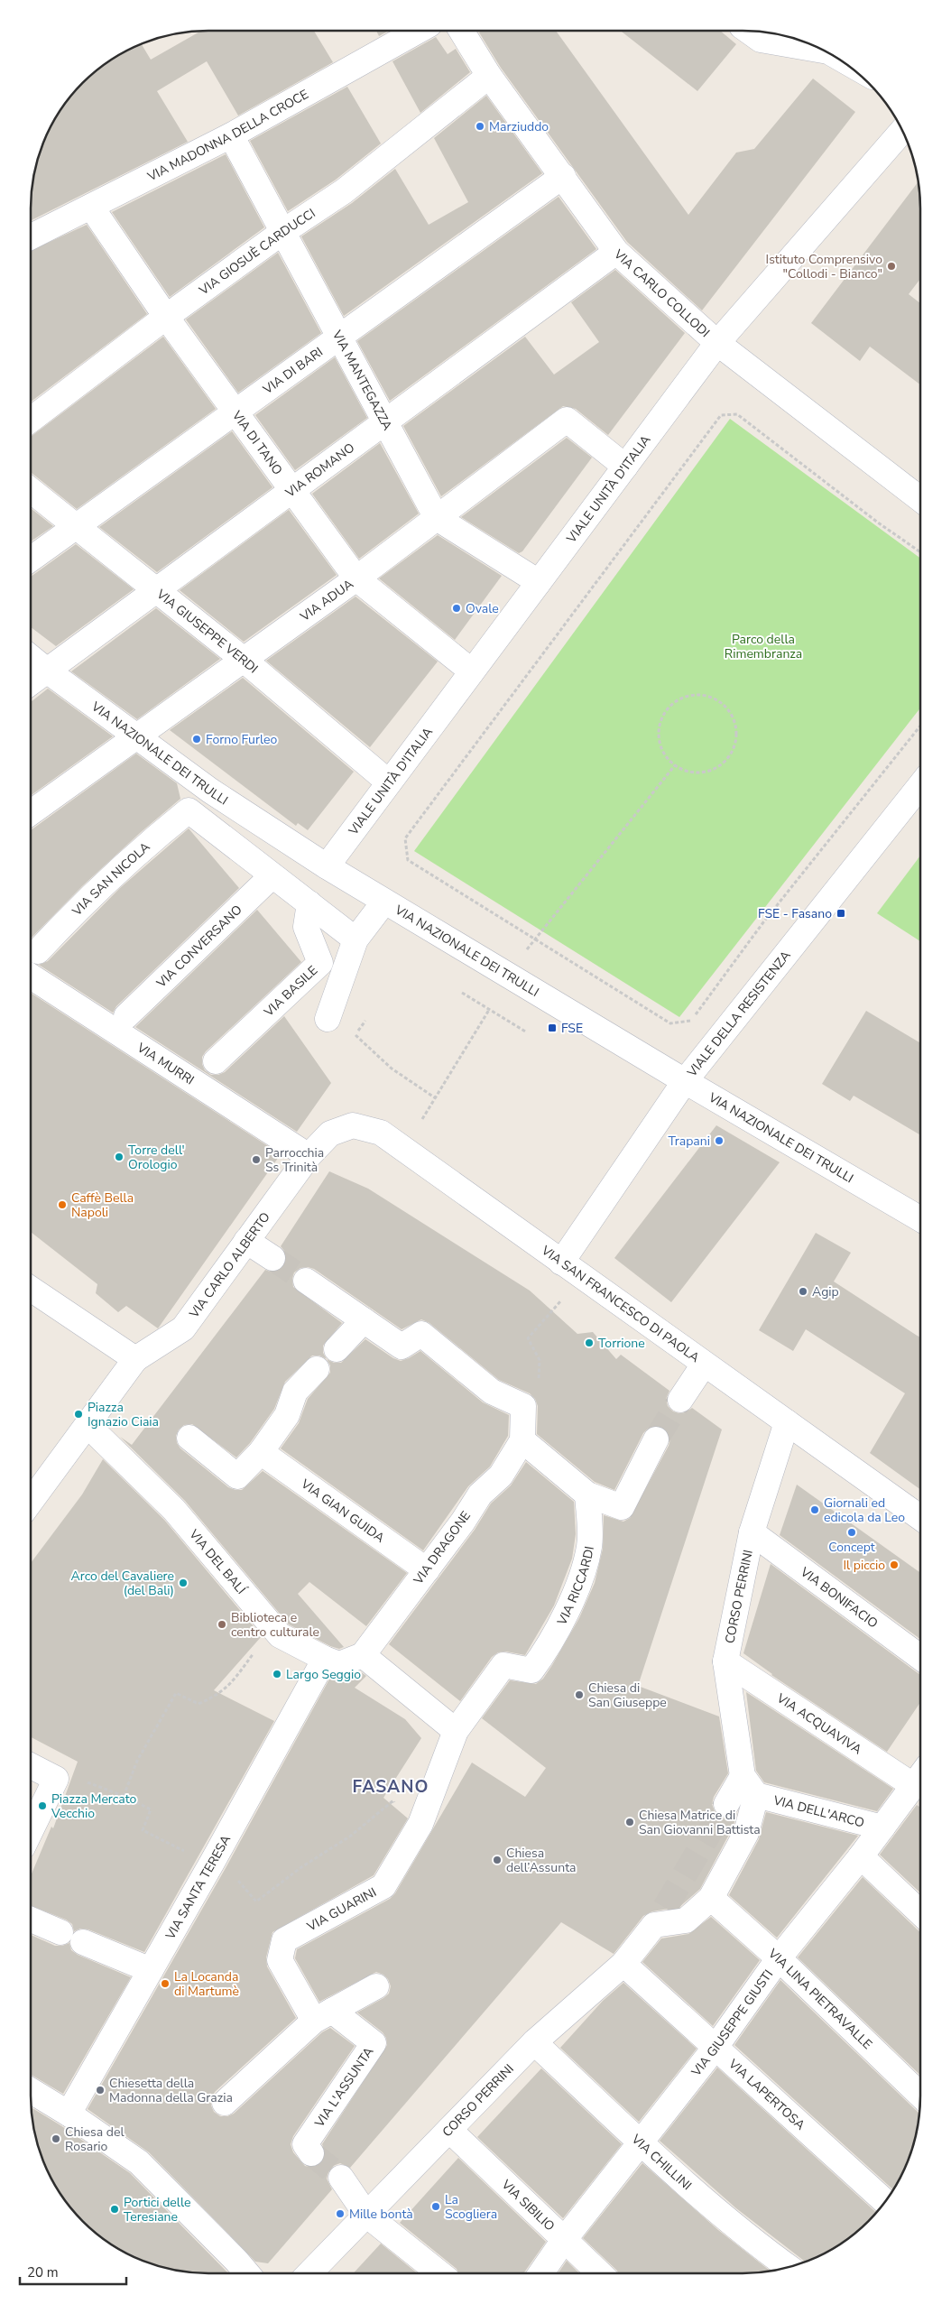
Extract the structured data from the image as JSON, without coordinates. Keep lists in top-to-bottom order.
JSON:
{
  "streets": {
    "street": [
      "VIA MADONNA DELLA CROCE",
      "VIA GIOSUÈ CARDUCCI",
      "VIA CARLO COLLODI",
      "VIA DI BARI",
      "VIA MANTEGAZZA",
      "VIA DI TANO",
      "VIA ROMANO",
      "VIALE UNITÀ D'ITALIA",
      "VIA ADUA",
      "VIA GIUSEPPE VERDI",
      "VIA NAZIONALE DEI TRULLI",
      "VIA SAN NICOLA",
      "VIA CONVERSANO",
      "VIA BASILE",
      "VIALE DELLA RESISTENZA",
      "VIA MURRI",
      "VIA CARLO ALBERTO",
      "VIA SAN FRANCESCO DI PAOLA",
      "VIA GIAN GUIDA",
      "VIA DRAGONE",
      "VIA DEL BALÍ",
      "VIA RICCARDI",
      "CORSO PERRINI",
      "VIA BONIFACIO",
      "VIA ACQUAVIVA",
      "VIA DELL'ARCO",
      "VIA SANTA TERESA",
      "VIA GUARINI",
      "VIA LINA PIETRAVALLE",
      "VIA GIUSEPPE GIUSTI",
      "VIA L'ASSUNTA",
      "VIA LAPERTOSA",
      "VIA CHILLINI",
      "VIA SIBILIO"
    ]
  },
  "crossings": [
    ["VIA MADONNA DELLA CROCE", "VIA MANTEGAZZA"],
    ["VIA MADONNA DELLA CROCE", "VIA DI TANO"],
    ["VIA GIOSUÈ CARDUCCI", "VIA CARLO COLLODI"],
    ["VIA GIOSUÈ CARDUCCI", "VIA MANTEGAZZA"],
    ["VIA GIOSUÈ CARDUCCI", "VIA DI TANO"],
    ["VIA CARLO COLLODI", "VIA DI BARI"],
    ["VIA CARLO COLLODI", "VIA ROMANO"],
    ["VIA CARLO COLLODI", "VIALE UNITÀ D'ITALIA"],
    ["VIA DI BARI", "VIA MANTEGAZZA"],
    ["VIA DI BARI", "VIA DI TANO"],
    ["VIA DI BARI", "VIA GIUSEPPE VERDI"],
    ["VIA MANTEGAZZA", "VIA ROMANO"],
    ["VIA MANTEGAZZA", "VIALE UNITÀ D'ITALIA"],
    ["VIA MANTEGAZZA", "VIA ADUA"],
    ["VIA DI TANO", "VIA ROMANO"],
    ["VIA DI TANO", "VIALE UNITÀ D'ITALIA"],
    ["VIA DI TANO", "VIA ADUA"],
    ["VIA ROMANO", "VIA GIUSEPPE VERDI"],
    ["VIA ROMANO", "VIA NAZIONALE DEI TRULLI"],
    ["VIALE UNITÀ D'ITALIA", "VIA ADUA"],
    ["VIALE UNITÀ D'ITALIA", "VIA GIUSEPPE VERDI"],
    ["VIALE UNITÀ D'ITALIA", "VIA NAZIONALE DEI TRULLI"],
    ["VIA ADUA", "VIA GIUSEPPE VERDI"],
    ["VIA ADUA", "VIA NAZIONALE DEI TRULLI"],
    ["VIA NAZIONALE DEI TRULLI", "VIALE DELLA RESISTENZA"],
    ["VIA SAN NICOLA", "VIA CONVERSANO"],
    ["VIALE DELLA RESISTENZA", "VIA SAN FRANCESCO DI PAOLA"],
    ["VIA MURRI", "VIA CARLO ALBERTO"],
    ["VIA MURRI", "VIA SAN FRANCESCO DI PAOLA"],
    ["VIA CARLO ALBERTO", "VIA SAN FRANCESCO DI PAOLA"],
    ["VIA SAN FRANCESCO DI PAOLA", "CORSO PERRINI"],
    ["VIA GIAN GUIDA", "VIA DRAGONE"],
    ["VIA DRAGONE", "VIA DEL BALÍ"],
    ["VIA DEL BALÍ", "VIA SANTA TERESA"],
    ["VIA RICCARDI", "VIA GUARINI"],
    ["CORSO PERRINI", "VIA BONIFACIO"],
    ["CORSO PERRINI", "VIA ACQUAVIVA"],
    ["CORSO PERRINI", "VIA DELL'ARCO"],
    ["CORSO PERRINI", "VIA LINA PIETRAVALLE"],
    ["CORSO PERRINI", "VIA LAPERTOSA"],
    ["CORSO PERRINI", "VIA CHILLINI"],
    ["CORSO PERRINI", "VIA SIBILIO"],
    ["VIA ACQUAVIVA", "VIA GIUSEPPE GIUSTI"],
    ["VIA DELL'ARCO", "VIA GIUSEPPE GIUSTI"],
    ["VIA GUARINI", "VIA L'ASSUNTA"],
    ["VIA LINA PIETRAVALLE", "VIA GIUSEPPE GIUSTI"],
    ["VIA GIUSEPPE GIUSTI", "VIA LAPERTOSA"],
    ["VIA GIUSEPPE GIUSTI", "VIA CHILLINI"],
    ["VIA GIUSEPPE GIUSTI", "VIA SIBILIO"]
  ],
  "districts": ["FASANO"],
  "parks": ["Parco della Rimembranza"],
  "places": {
    "other": [
      "Marziuddo",
      "Istituto Comprensivo \"Collodi - Bianco\"",
      "Ovale",
      "Forno Furleo",
      "Trapani",
      "Torre dell' Orologio",
      "Parrocchia Ss Trinità",
      "Caffè Bella Napoli",
      "Agip",
      "Torrione",
      "Piazza Ignazio Ciaia",
      "Giornali ed edicola da Leo",
      "Concept",
      "Il piccio",
      "Arco del Cavaliere (del Bali)",
      "Biblioteca e centro culturale",
      "Largo Seggio",
      "Chiesa di San Giuseppe",
      "Piazza Mercato Vecchio",
      "Chiesa Matrice di San Giovanni Battista",
      "Chiesa dell’Assunta",
      "La Locanda di Martumè",
      "Chiesetta della Madonna della Grazia",
      "Chiesa del Rosario",
      "La Scogliera",
      "Portici delle Teresiane",
      "Mille bontà"
    ],
    "transit": ["FSE - Fasano", "FSE"]
  },
  "scale_bar": "20 m"
}
